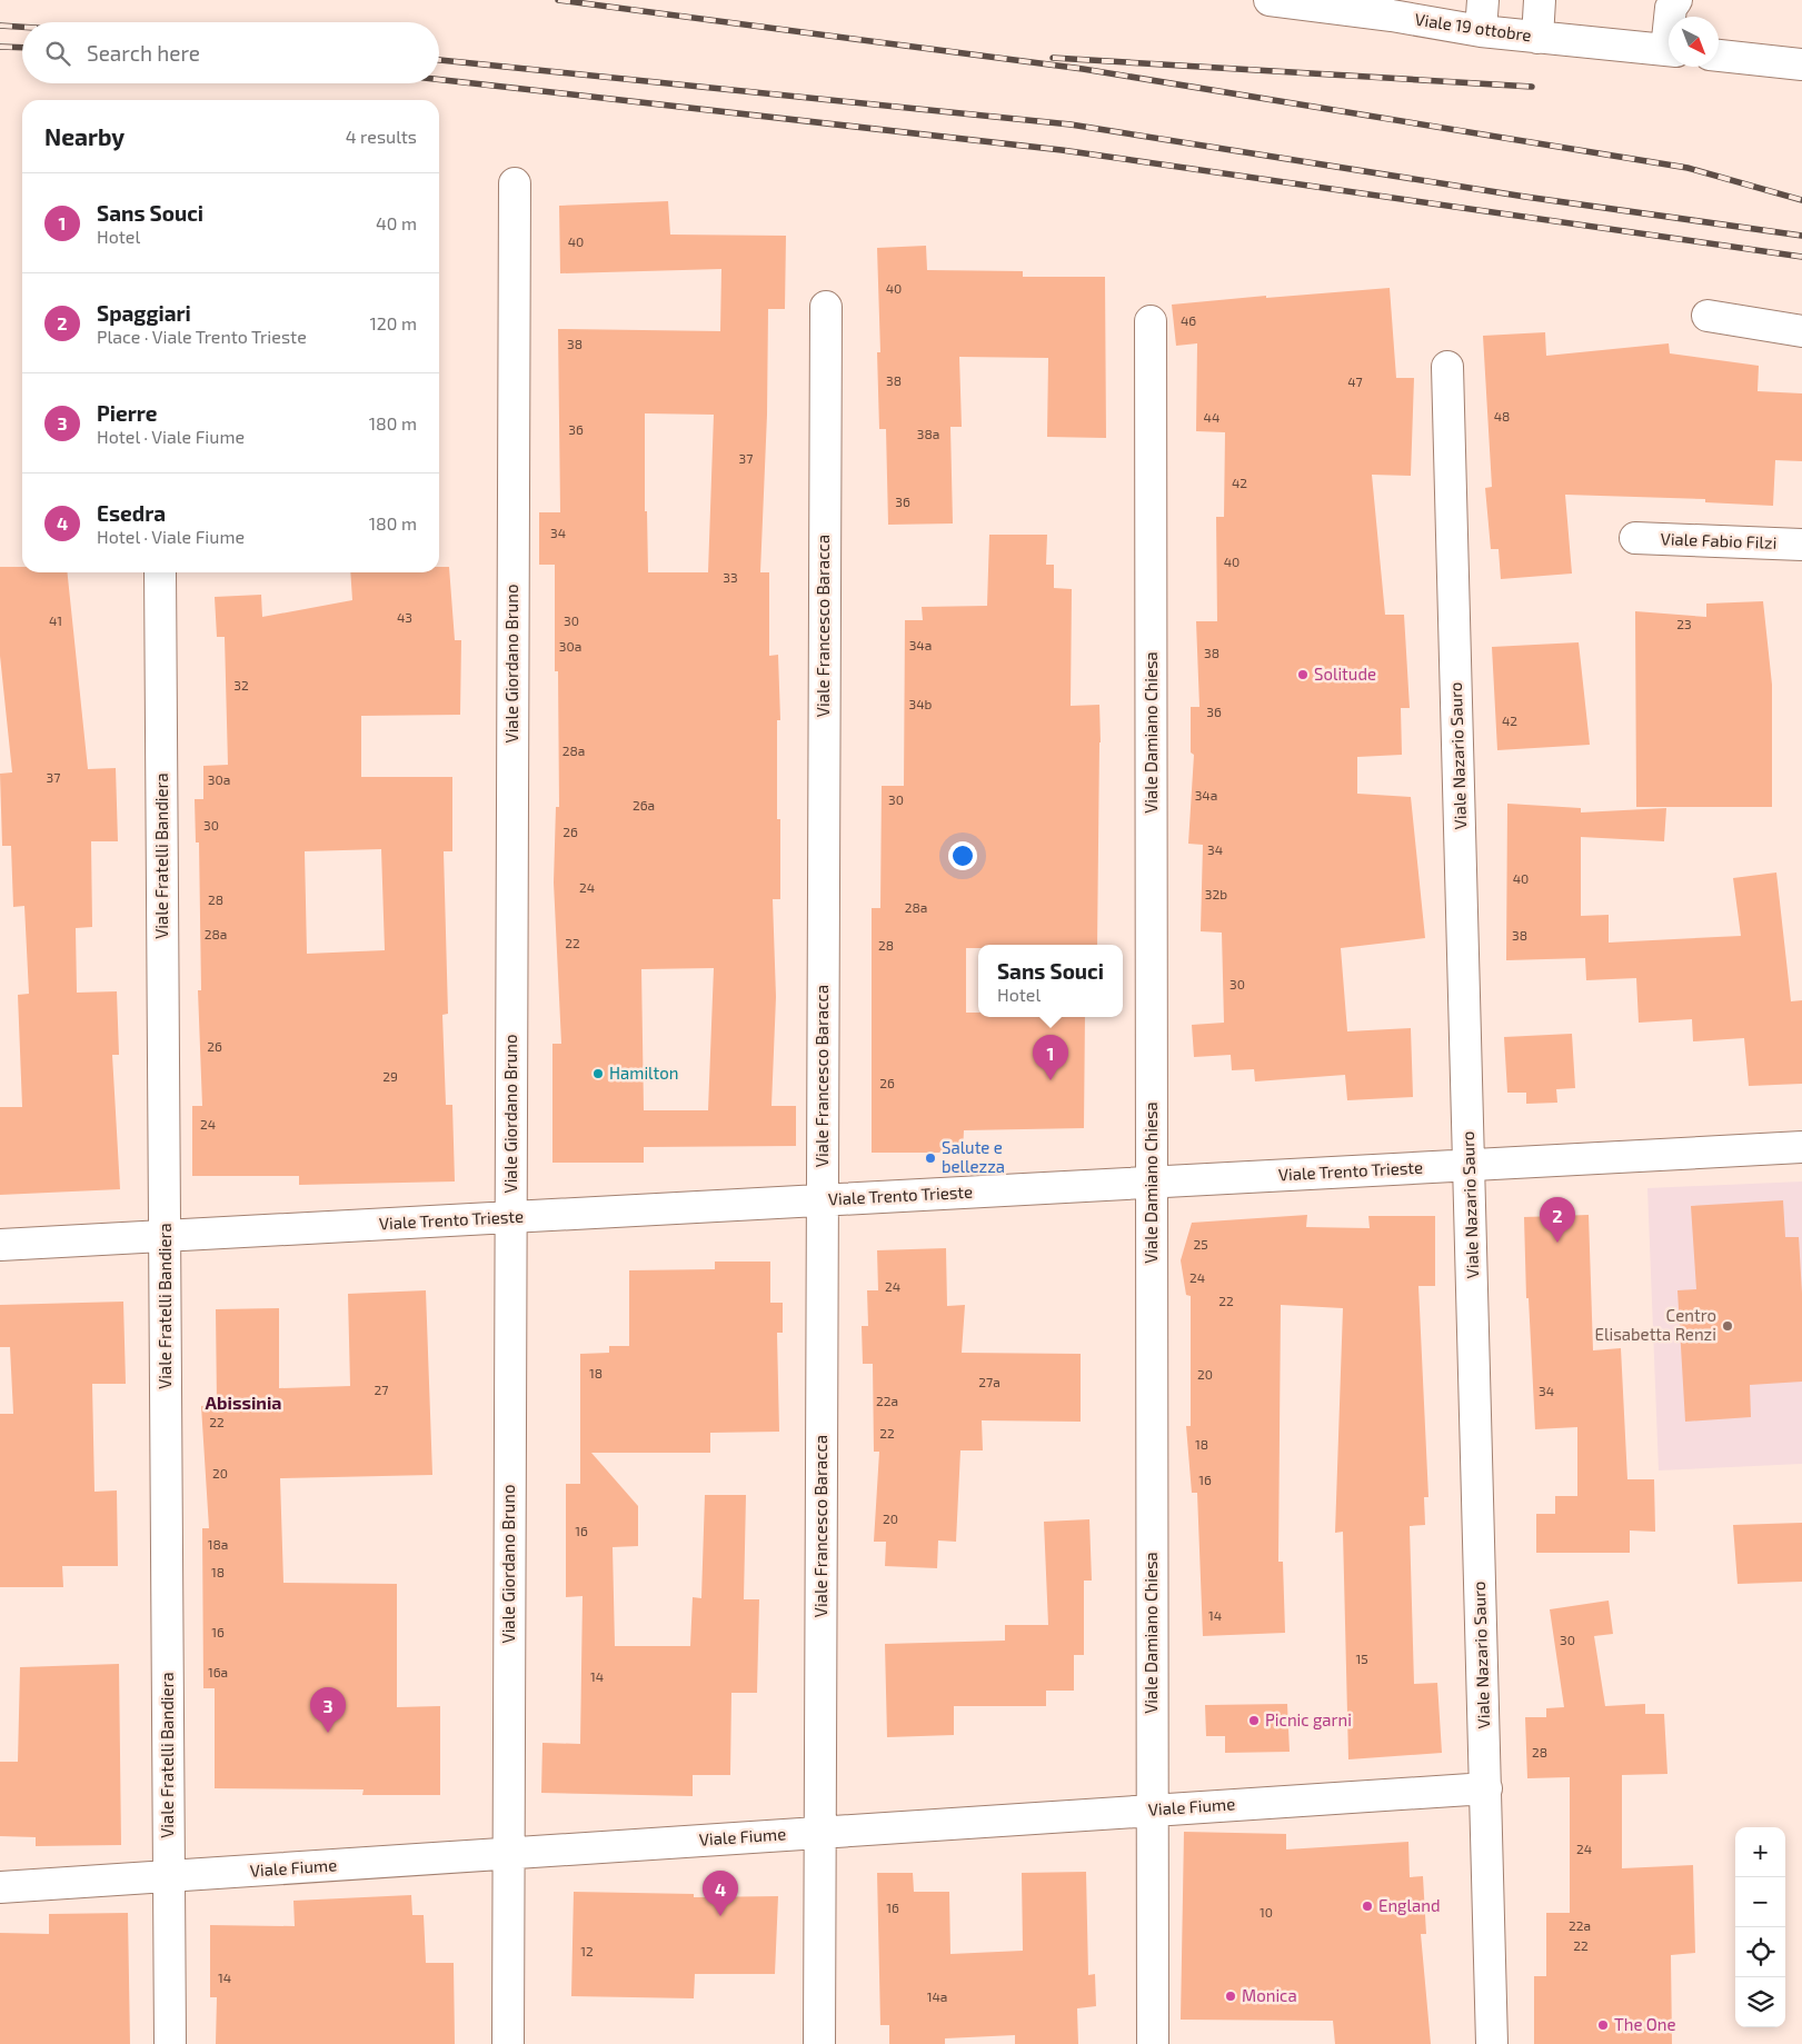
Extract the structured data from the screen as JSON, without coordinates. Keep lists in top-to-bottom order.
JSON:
{
  "streets": {
    "street": [
      "Viale 19 ottobre",
      "Viale Fabio Filzi",
      "Viale Francesco Baracca",
      "Viale Giordano Bruno",
      "Viale Damiano Chiesa",
      "Viale Nazario Sauro",
      "Viale Fratelli Bandiera",
      "Viale Trento Trieste",
      "Viale Fiume"
    ]
  },
  "crossings": [
    ["Viale Francesco Baracca", "Viale Trento Trieste"],
    ["Viale Francesco Baracca", "Viale Fiume"],
    ["Viale Giordano Bruno", "Viale Trento Trieste"],
    ["Viale Giordano Bruno", "Viale Fiume"],
    ["Viale Damiano Chiesa", "Viale Trento Trieste"],
    ["Viale Damiano Chiesa", "Viale Fiume"],
    ["Viale Nazario Sauro", "Viale Trento Trieste"],
    ["Viale Nazario Sauro", "Viale Fiume"],
    ["Viale Fratelli Bandiera", "Viale Trento Trieste"],
    ["Viale Fratelli Bandiera", "Viale Fiume"]
  ],
  "districts": ["Abissinia"],
  "places": [
    "Solitude",
    "Hamilton",
    "Salute e bellezza",
    "Centro Elisabetta Renzi",
    "Picnic garni",
    "England",
    "Monica",
    "The One"
  ],
  "house_numbers": [
    "40",
    "40",
    "46",
    "38",
    "38",
    "47",
    "48",
    "44",
    "36",
    "38a",
    "37",
    "42",
    "36",
    "34",
    "40",
    "33",
    "43",
    "41",
    "30",
    "23",
    "34a",
    "30a",
    "38",
    "32",
    "34b",
    "36",
    "42",
    "28a",
    "37",
    "30a",
    "34a",
    "30",
    "26a",
    "30",
    "26",
    "34",
    "40",
    "24",
    "32b",
    "28",
    "28a",
    "28a",
    "38",
    "22",
    "28",
    "30",
    "26",
    "29",
    "26",
    "24",
    "25",
    "24",
    "24",
    "22",
    "18",
    "20",
    "27a",
    "27",
    "34",
    "22a",
    "22",
    "22",
    "18",
    "20",
    "16",
    "20",
    "16",
    "18a",
    "18",
    "14",
    "16",
    "30",
    "15",
    "16a",
    "14",
    "28",
    "24",
    "16",
    "10",
    "22a",
    "22",
    "12",
    "14",
    "14a"
  ],
  "north": "bottom right",
  "page": {
    "search": "Search here",
    "heading": ["Nearby", "4 results"],
    "list": [
      {
        "mark": "1",
        "name": "Sans Souci",
        "note": "Hotel",
        "value": "40 m"
      },
      {
        "mark": "2",
        "name": "Spaggiari",
        "note": "Place · Viale Trento Trieste",
        "value": "120 m"
      },
      {
        "mark": "3",
        "name": "Pierre",
        "note": "Hotel · Viale Fiume",
        "value": "180 m"
      },
      {
        "mark": "4",
        "name": "Esedra",
        "note": "Hotel · Viale Fiume",
        "value": "180 m"
      }
    ],
    "popup": ["Sans Souci", "Hotel"],
    "pins": [
      "1",
      "2",
      "3",
      "4"
    ],
    "map_buttons": ["+", "−"]
  }
}
